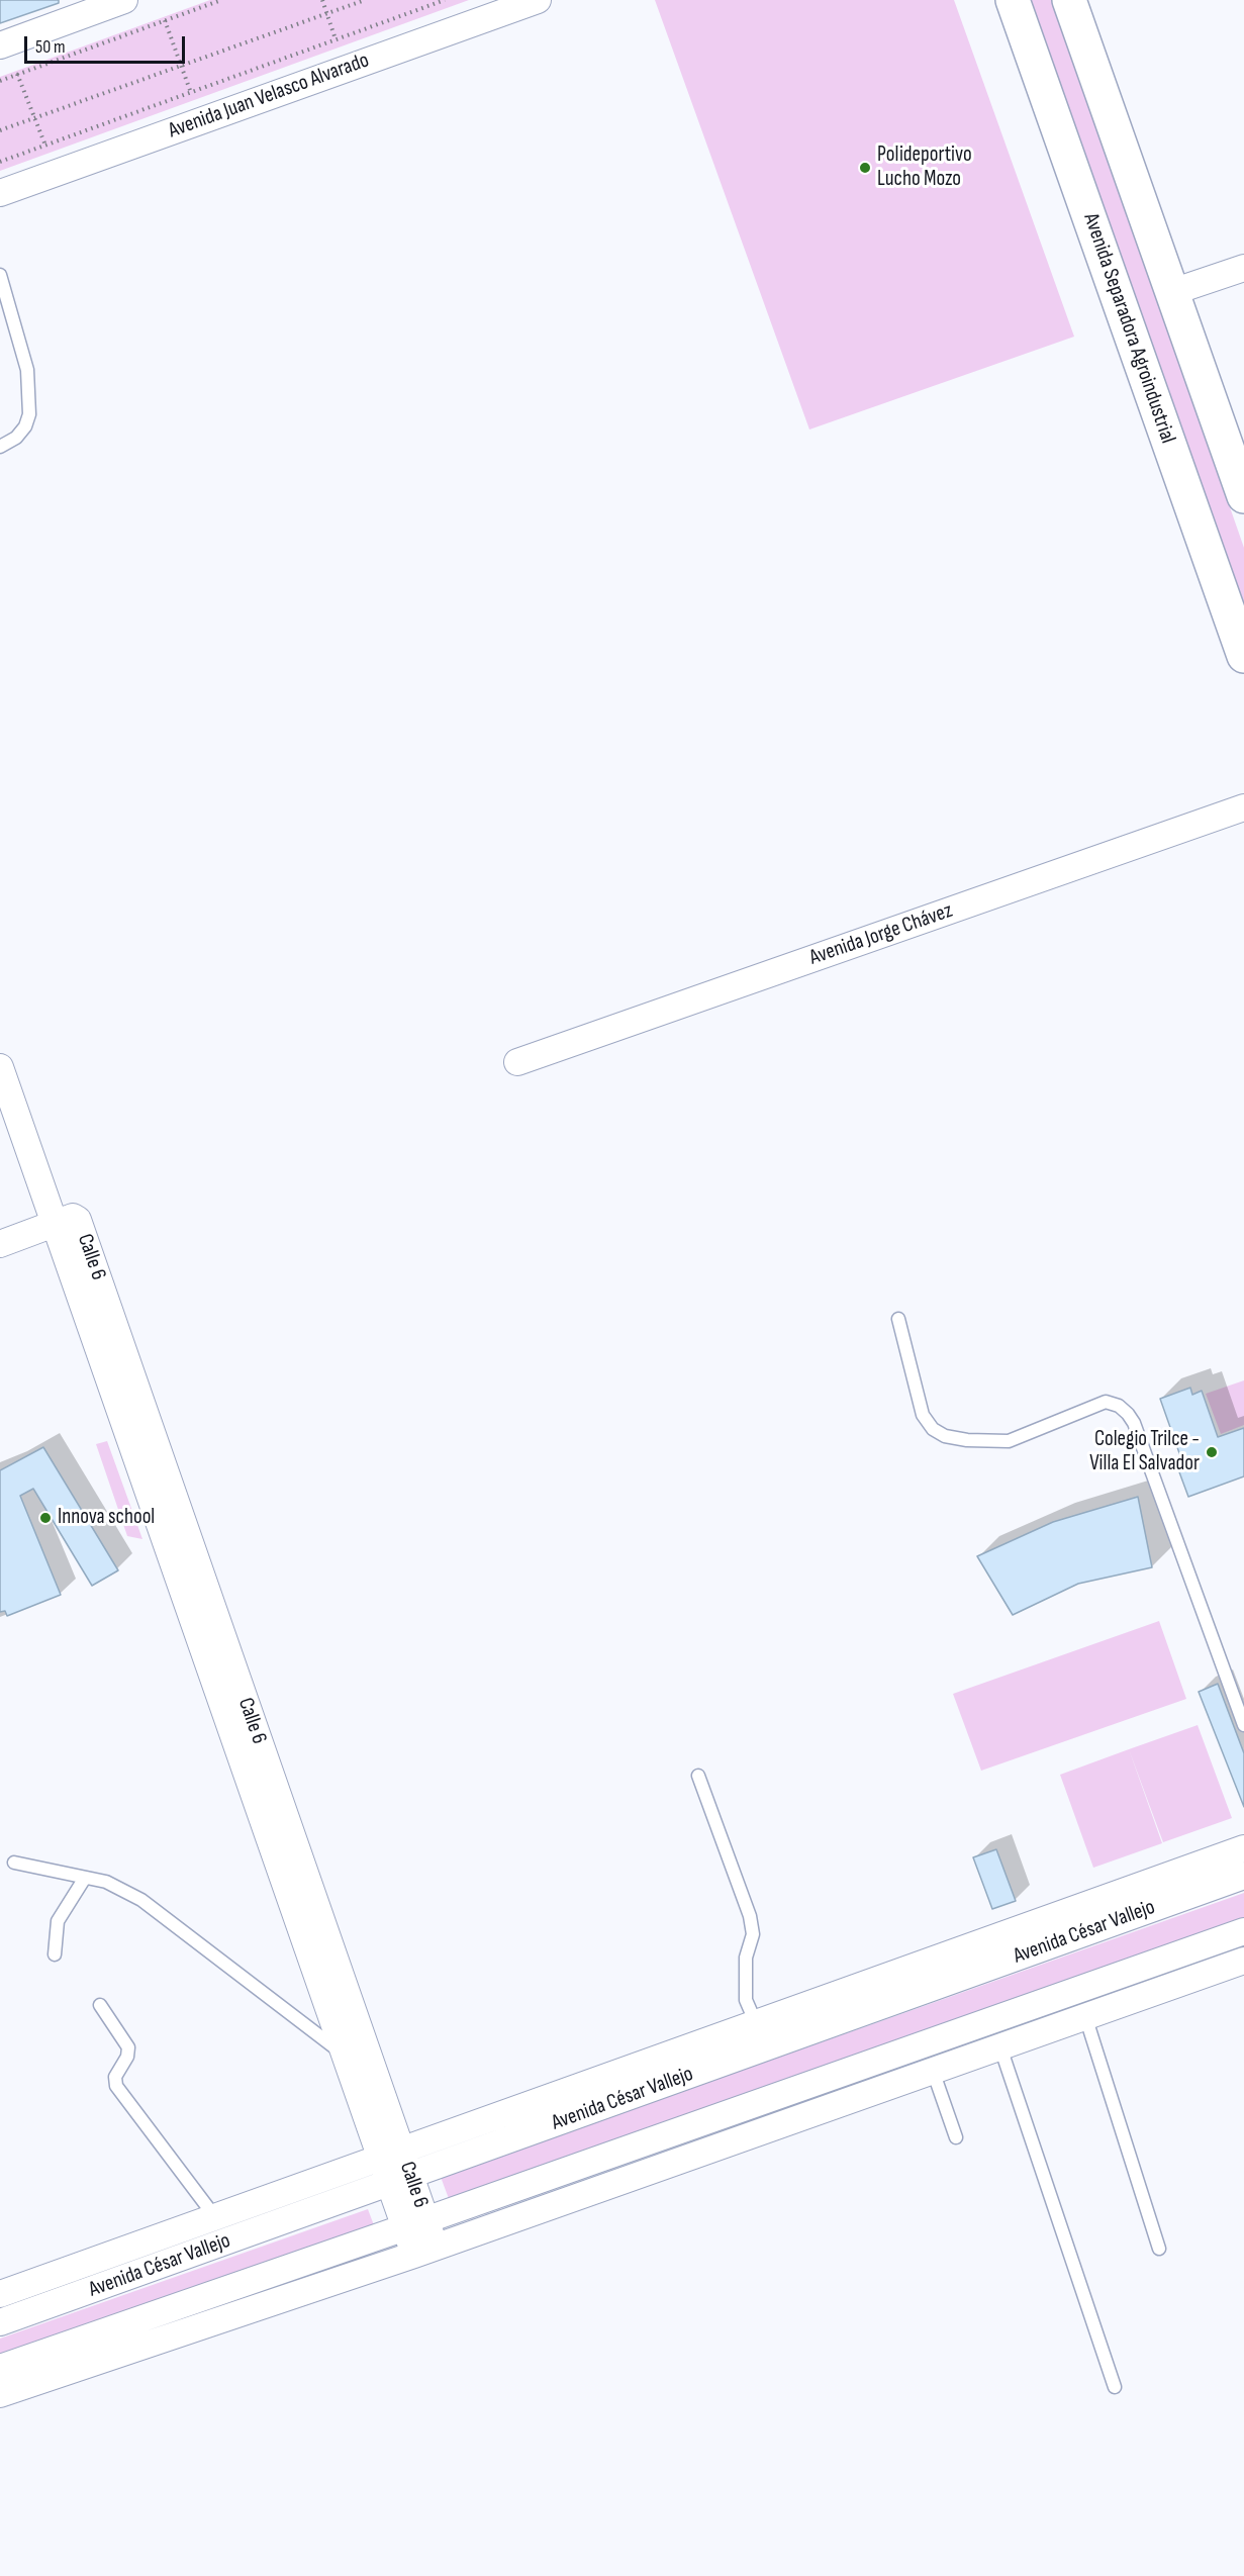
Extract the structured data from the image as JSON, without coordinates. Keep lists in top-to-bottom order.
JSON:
{
  "streets": {
    "street": [
      "Avenida Juan Velasco Alvarado",
      "Avenida Separadora Agroindustrial",
      "Avenida Jorge Chávez",
      "Calle 6",
      "Avenida César Vallejo"
    ]
  },
  "crossings": [
    ["Calle 6", "Avenida César Vallejo"]
  ],
  "places": ["Polideportivo Lucho Mozo", "Colegio Trilce - Villa El Salvador", "Innova school"],
  "scale_bar": "50 m"
}
